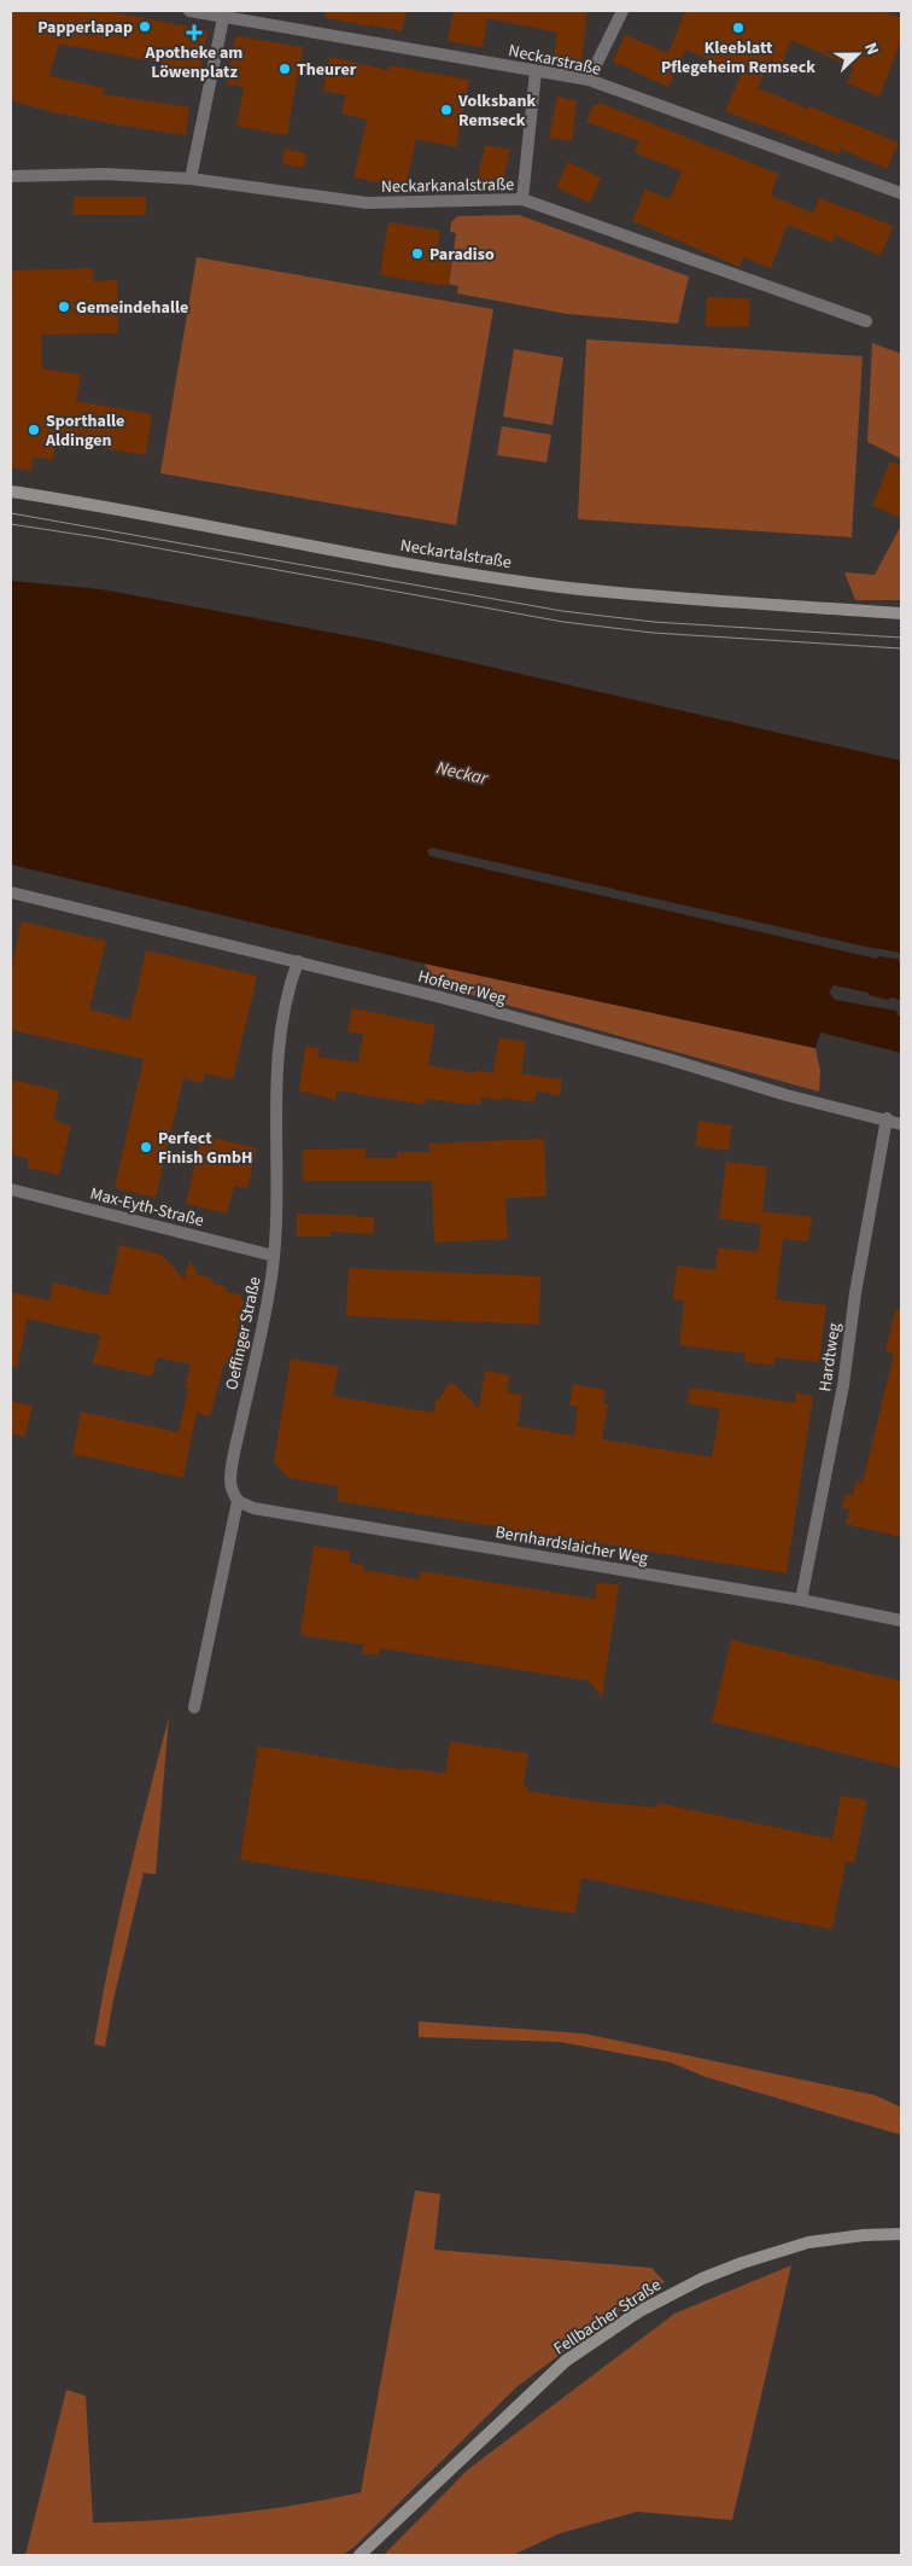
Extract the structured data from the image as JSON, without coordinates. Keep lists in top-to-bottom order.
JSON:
{
  "streets": {
    "main road": ["Neckartalstraße", "Fellbacher Straße"],
    "street": [
      "Neckarstraße",
      "Neckarkanalstraße",
      "Hofener Weg",
      "Max-Eyth-Straße",
      "Oeffinger Straße",
      "Hardtweg",
      "Bernhardslaicher Weg"
    ]
  },
  "crossings": [
    ["Hofener Weg", "Oeffinger Straße"],
    ["Hofener Weg", "Hardtweg"],
    ["Max-Eyth-Straße", "Oeffinger Straße"],
    ["Oeffinger Straße", "Bernhardslaicher Weg"],
    ["Hardtweg", "Bernhardslaicher Weg"]
  ],
  "water": ["Neckar"],
  "places": {
    "other": [
      "Papperlapap",
      "Kleeblatt Pflegeheim Remseck",
      "Theurer",
      "Volksbank Remseck",
      "Paradiso",
      "Gemeindehalle",
      "Sporthalle Aldingen",
      "Perfect Finish GmbH"
    ],
    "health": ["Apotheke am Löwenplatz"]
  },
  "north": "right"
}
